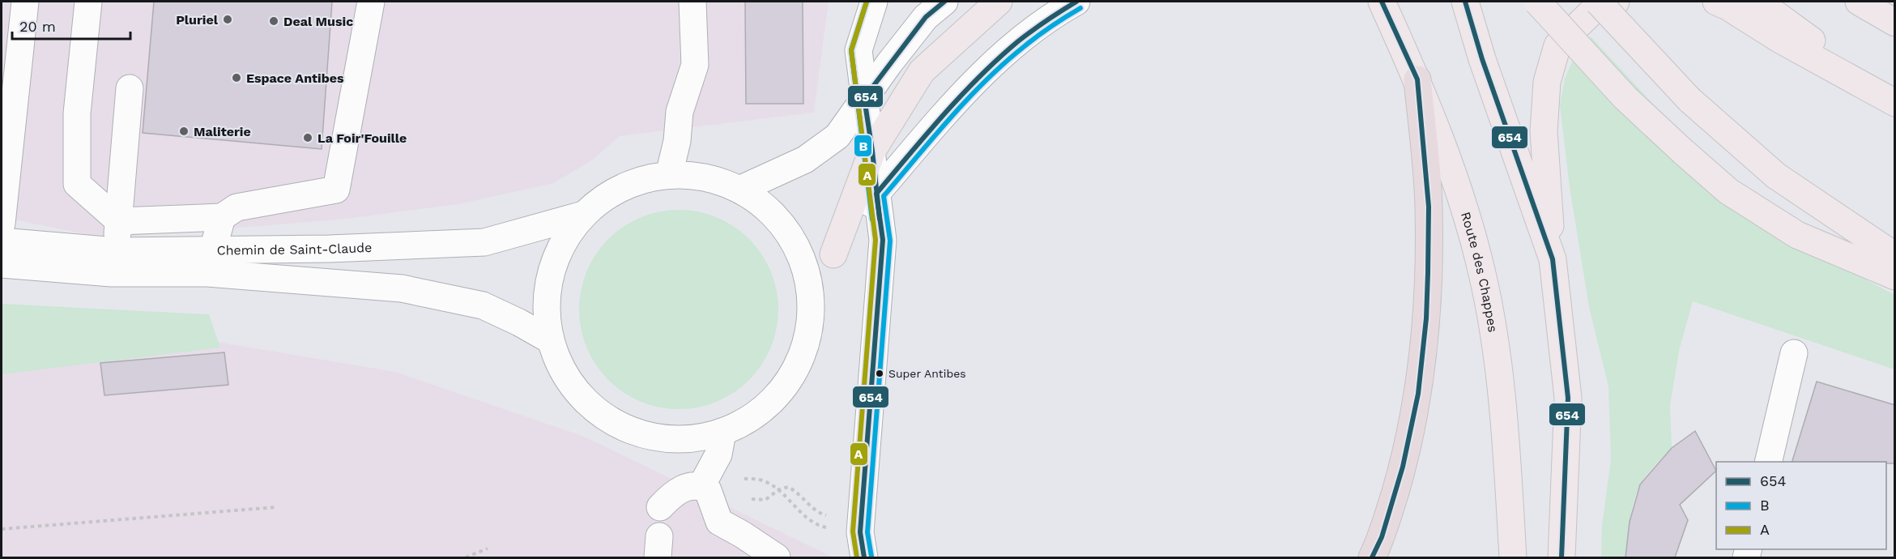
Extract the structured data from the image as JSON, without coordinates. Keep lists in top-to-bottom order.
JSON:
{
  "streets": {
    "main road": ["Route des Chappes"],
    "street": ["Chemin de Saint-Claude"]
  },
  "places": [
    "Pluriel",
    "Deal Music",
    "Espace Antibes",
    "Maliterie",
    "La Foir'Fouille",
    "Super Antibes"
  ],
  "lines": ["transit line 654", "transit line B", "transit line A"],
  "legend": ["654", "B", "A"],
  "scale_bar": "20 m"
}
